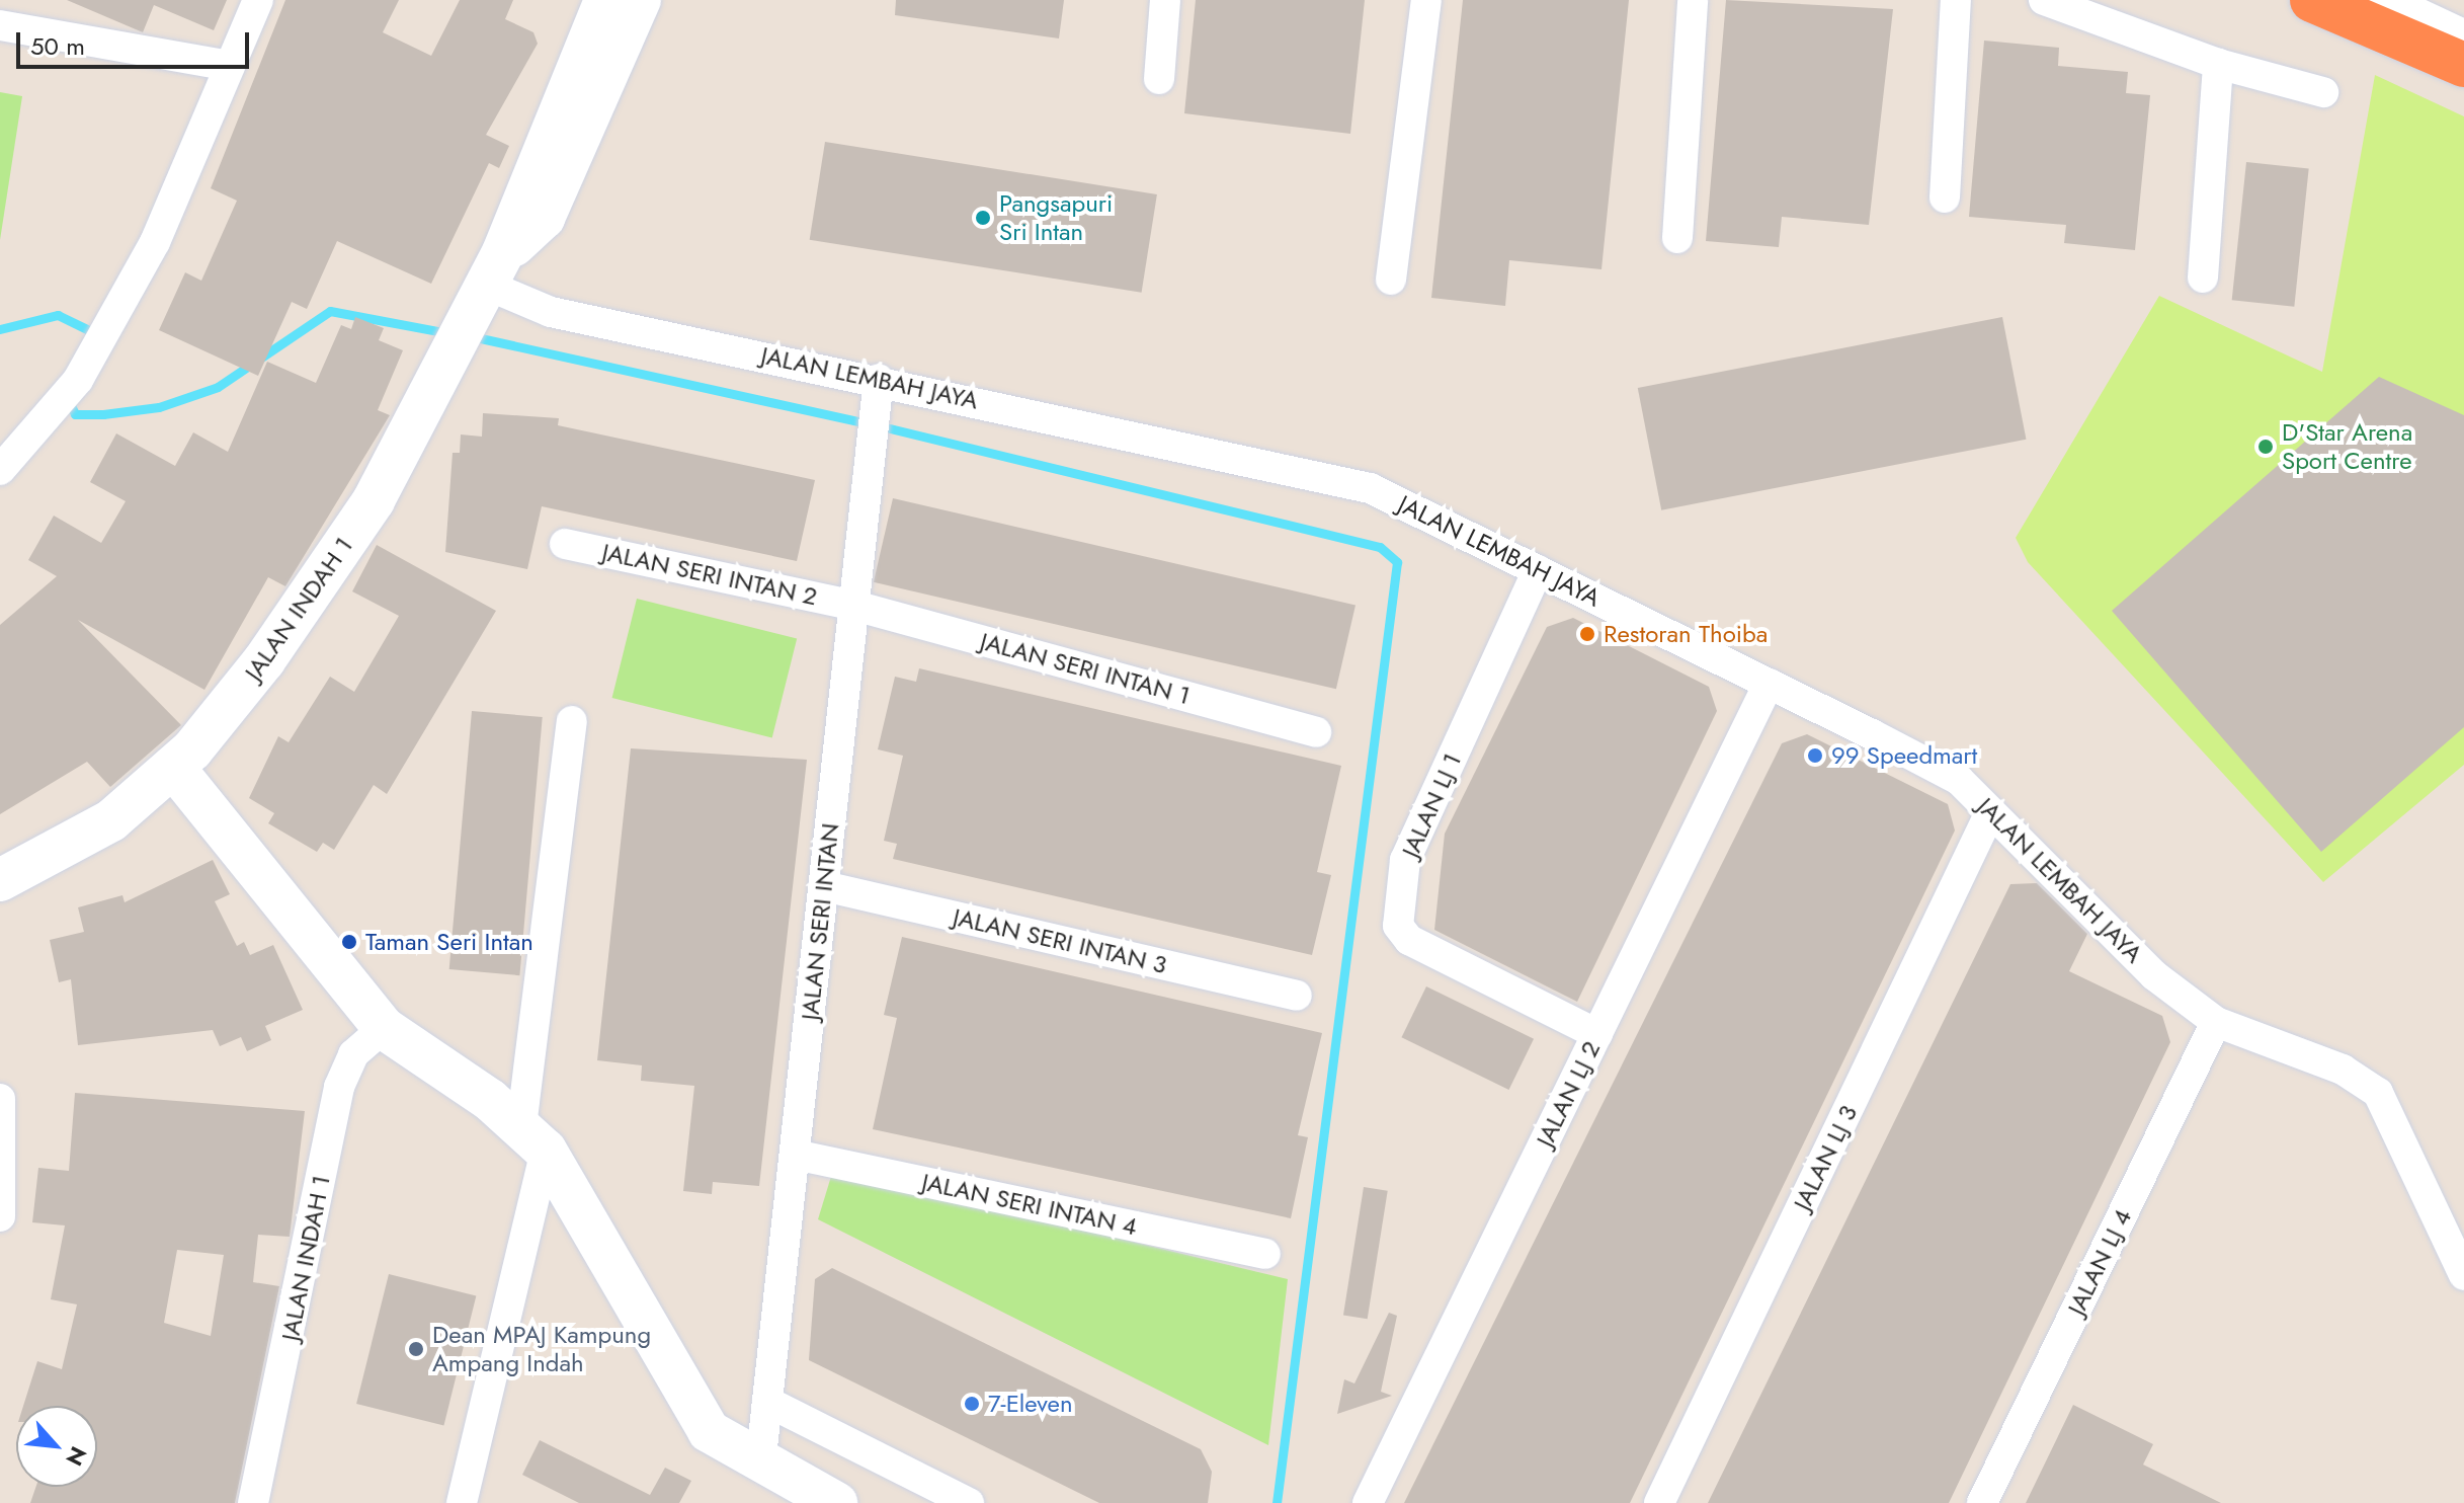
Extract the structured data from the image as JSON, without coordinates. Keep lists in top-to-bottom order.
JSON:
{
  "streets": {
    "street": [
      "JALAN LEMBAH JAYA",
      "JALAN SERI INTAN 2",
      "JALAN INDAH 1",
      "JALAN SERI INTAN 1",
      "JALAN LJ 1",
      "JALAN SERI INTAN",
      "JALAN SERI INTAN 3",
      "JALAN LJ 2",
      "JALAN LJ 3",
      "JALAN SERI INTAN 4",
      "JALAN LJ 4"
    ]
  },
  "crossings": [
    ["JALAN LEMBAH JAYA", "JALAN INDAH 1"],
    ["JALAN LEMBAH JAYA", "JALAN LJ 1"],
    ["JALAN LEMBAH JAYA", "JALAN SERI INTAN"],
    ["JALAN LEMBAH JAYA", "JALAN LJ 2"],
    ["JALAN LEMBAH JAYA", "JALAN LJ 3"],
    ["JALAN LEMBAH JAYA", "JALAN LJ 4"],
    ["JALAN SERI INTAN 2", "JALAN SERI INTAN 1"],
    ["JALAN SERI INTAN 2", "JALAN SERI INTAN"],
    ["JALAN SERI INTAN 1", "JALAN SERI INTAN"],
    ["JALAN LJ 1", "JALAN LJ 2"],
    ["JALAN SERI INTAN", "JALAN SERI INTAN 3"],
    ["JALAN SERI INTAN", "JALAN SERI INTAN 4"]
  ],
  "places": [
    "Pangsapuri Sri Intan",
    "D'Star Arena Sport Centre",
    "Restoran Thoiba",
    "99 Speedmart",
    "Taman Seri Intan",
    "Dean MPAJ Kampung Ampang Indah",
    "7-Eleven"
  ],
  "scale_bar": "50 m",
  "north": "bottom right"
}
